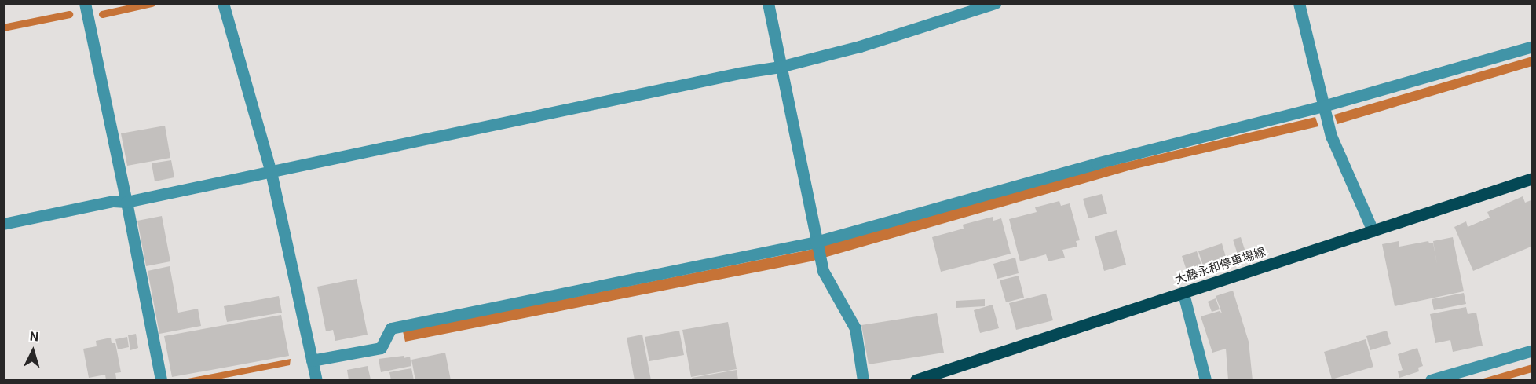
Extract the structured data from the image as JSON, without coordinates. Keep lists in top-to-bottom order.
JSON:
{
  "streets": {
    "main road": ["大藤永和停車場線"]
  },
  "north": "top"
}
